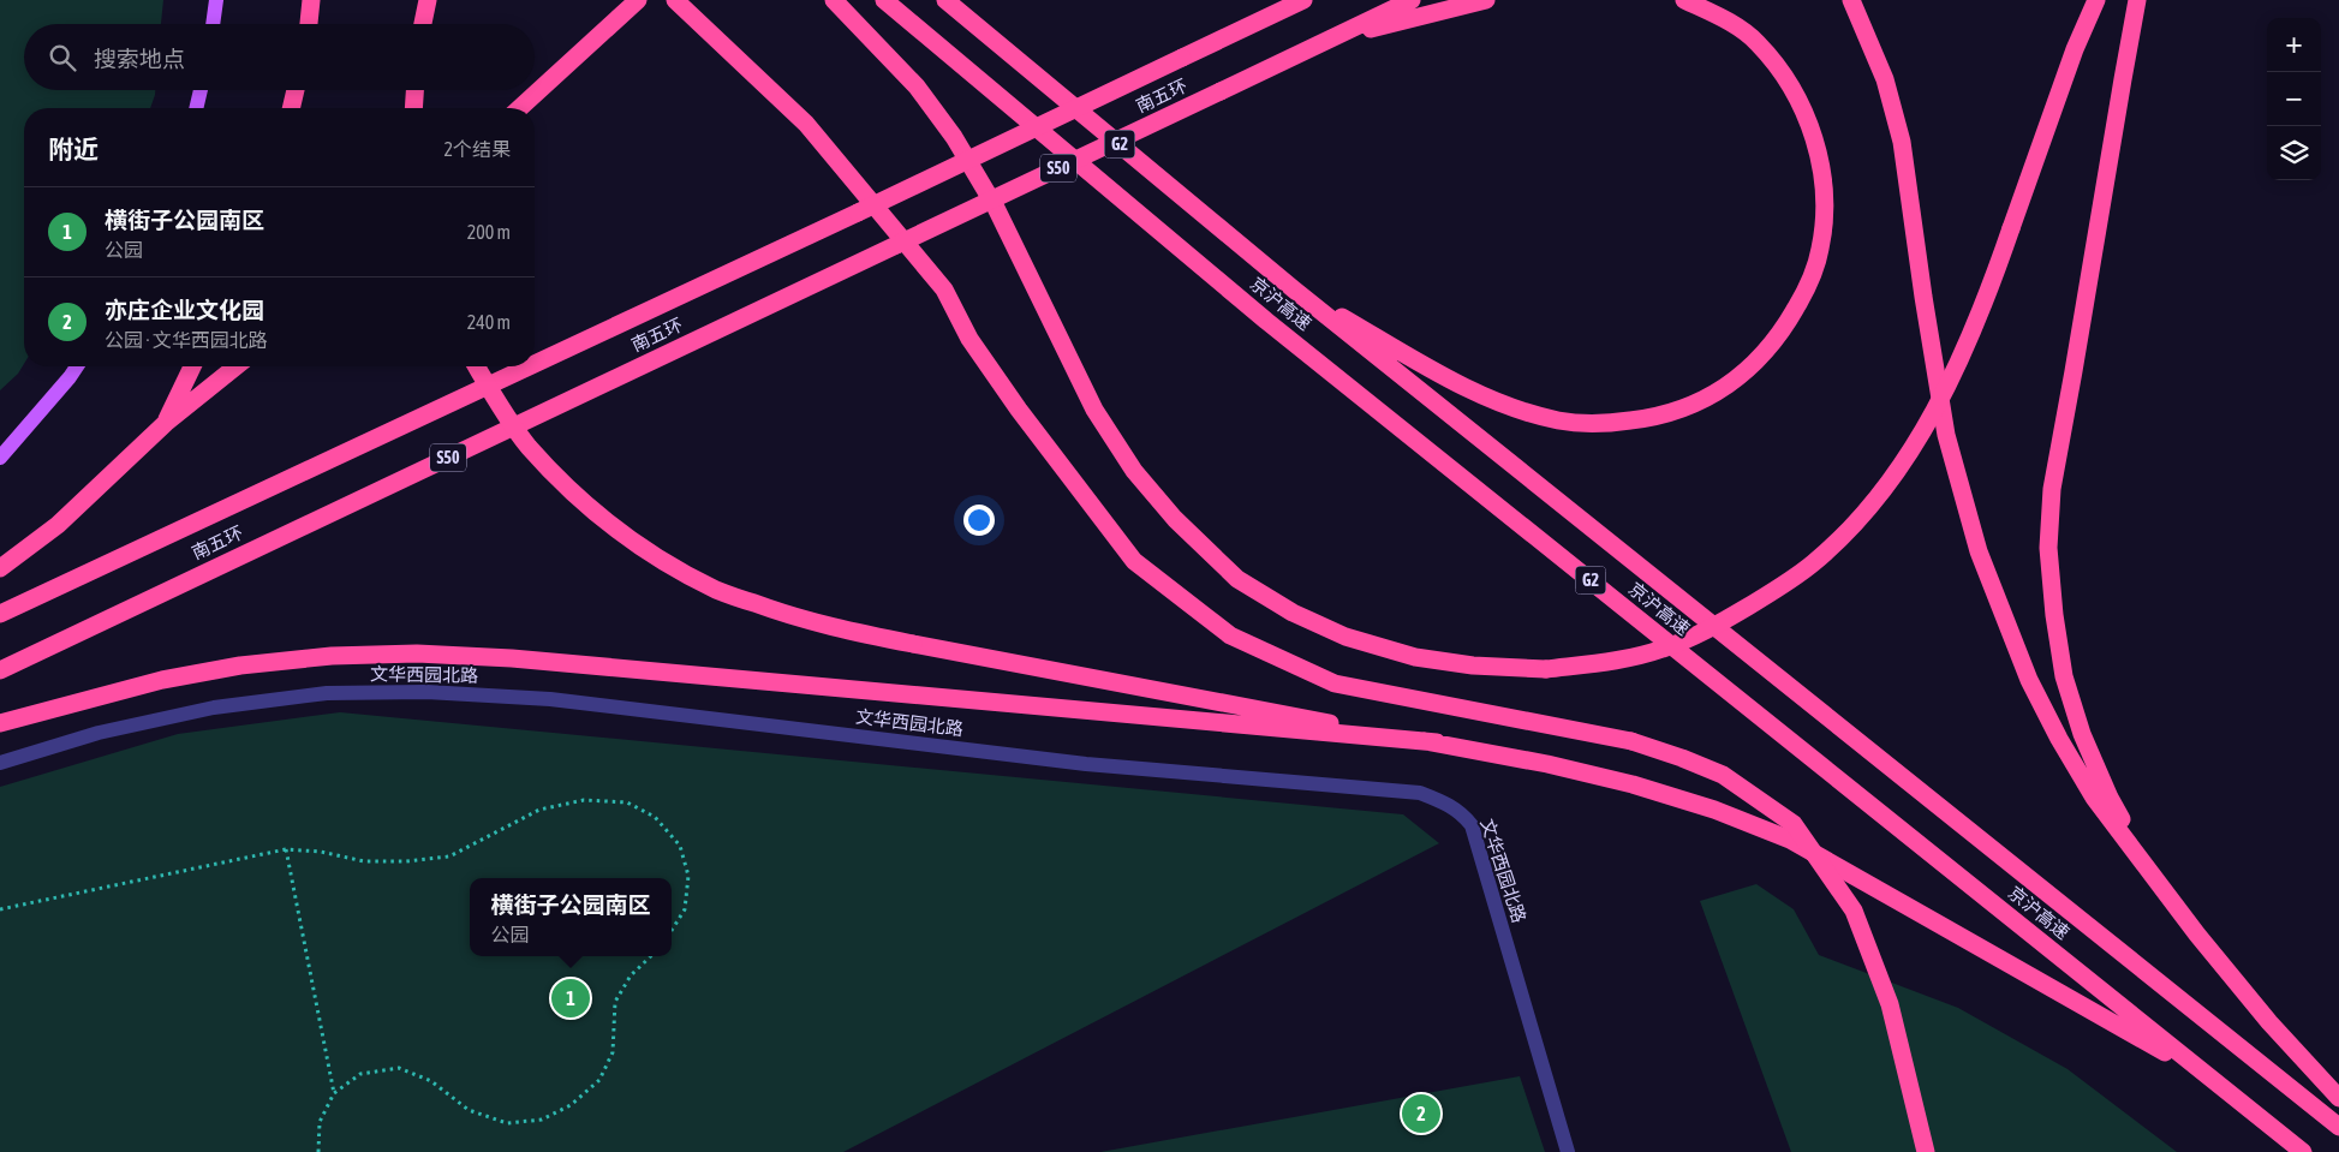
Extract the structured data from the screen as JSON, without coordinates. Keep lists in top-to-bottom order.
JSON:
{
  "streets": {
    "highway": [
      "南五环",
      "G2",
      "S50",
      "京沪高速"
    ],
    "street": ["文华西园北路"]
  },
  "crossings": [
    ["南五环", "S50"]
  ],
  "page": {
    "map_buttons": ["+", "−"],
    "search": "搜索地点",
    "heading": ["附近", "2个结果"],
    "list": [
      {
        "mark": "1",
        "name": "横街子公园南区",
        "note": "公园",
        "value": "200 m"
      },
      {
        "mark": "2",
        "name": "亦庄企业文化园",
        "note": "公园 · 文华西园北路",
        "value": "240 m"
      }
    ],
    "popup": ["横街子公园南区", "公园"],
    "pins": ["1", "2"]
  }
}
